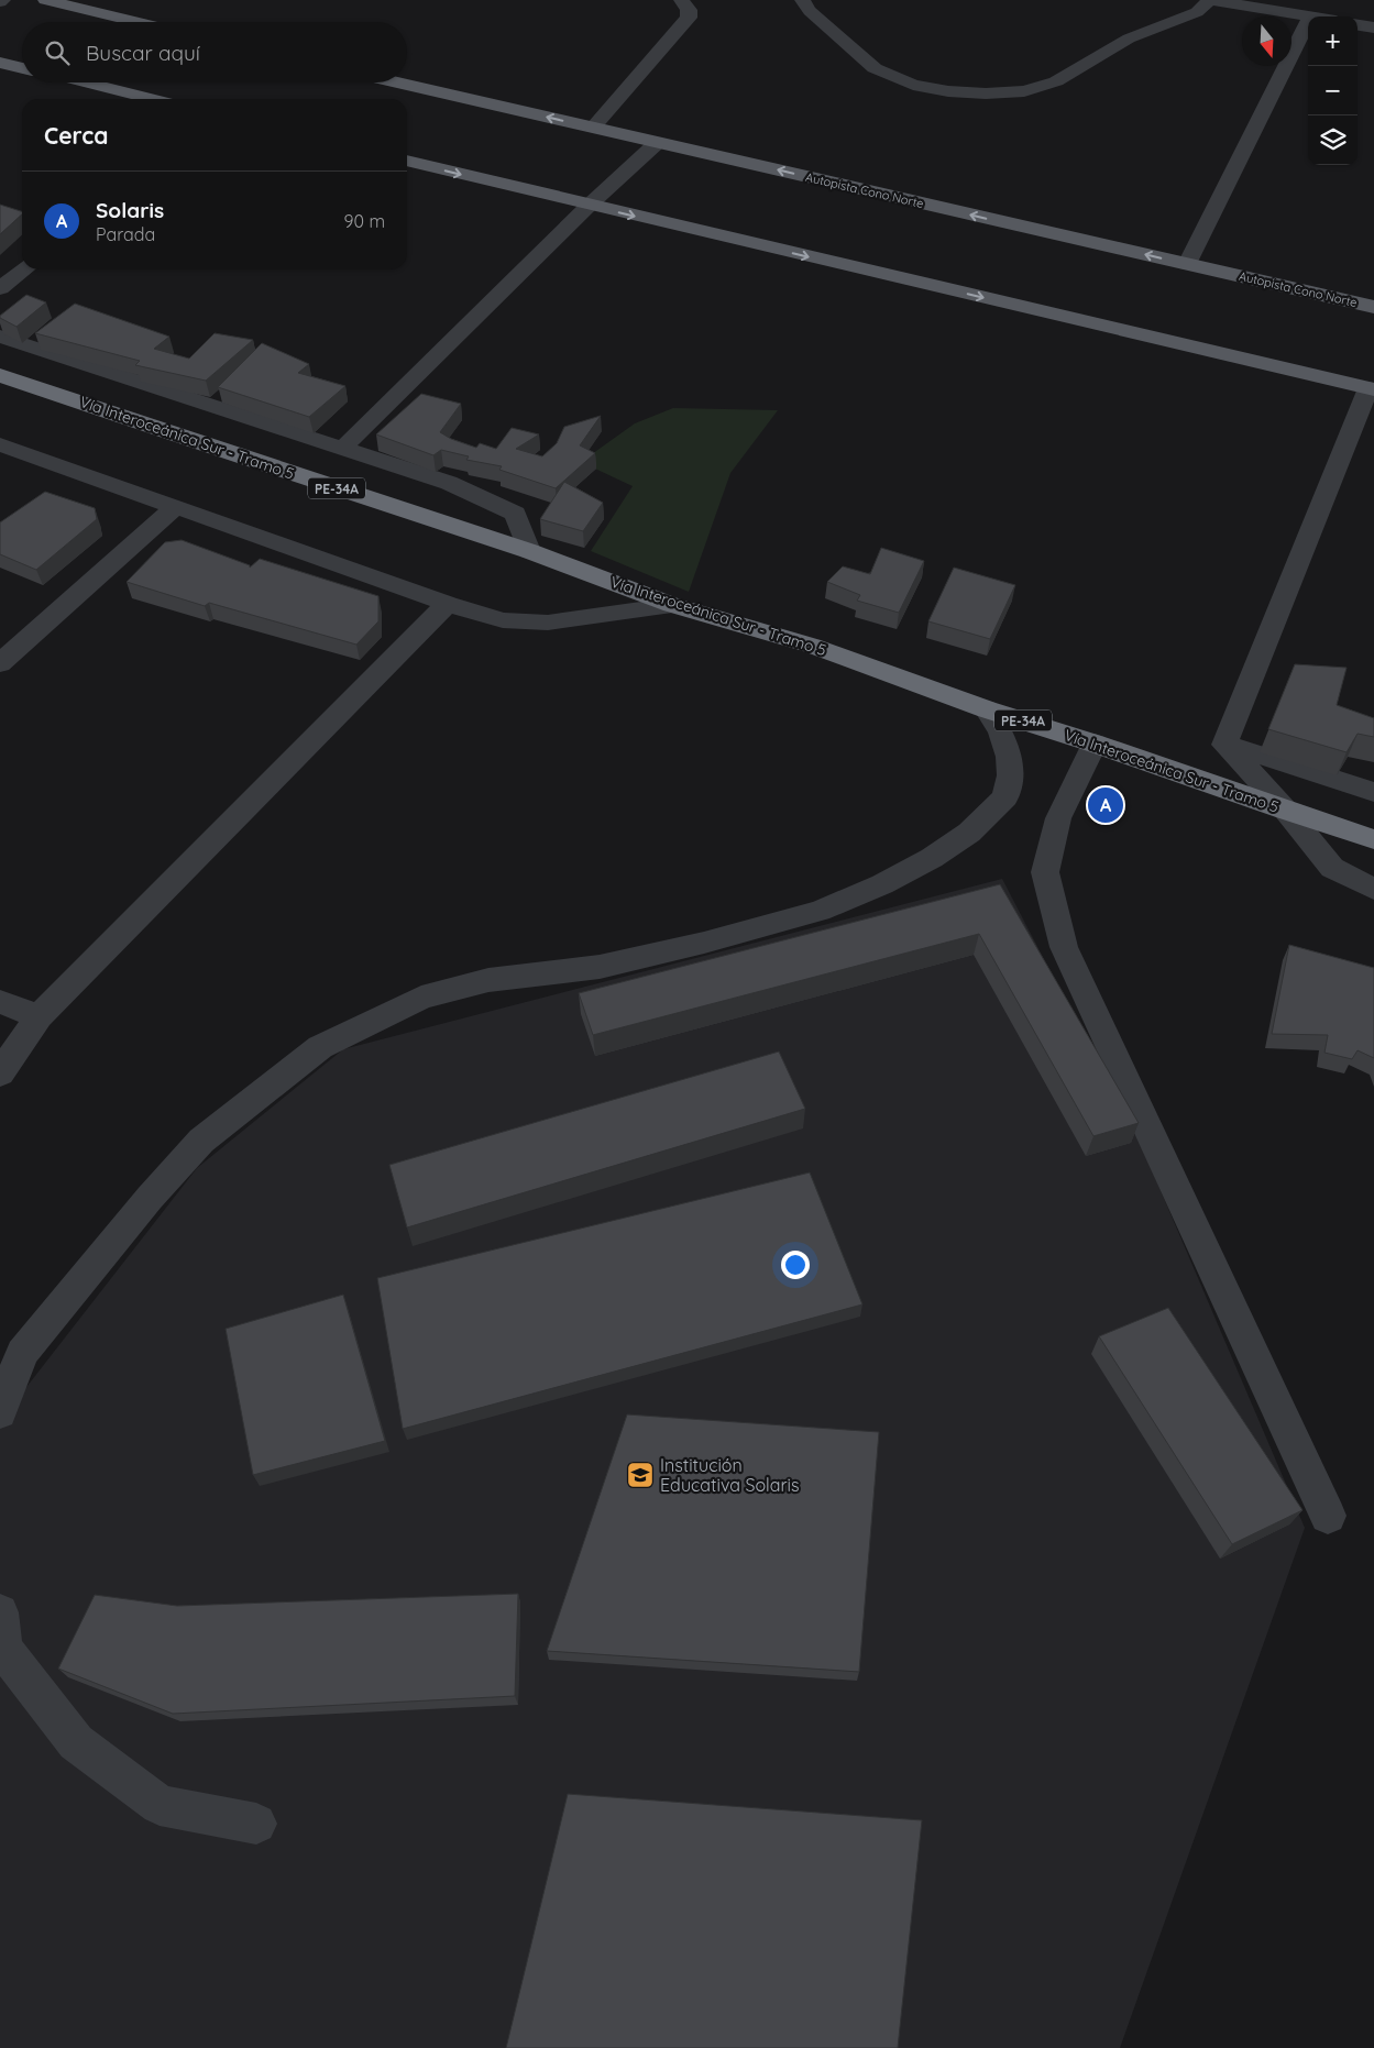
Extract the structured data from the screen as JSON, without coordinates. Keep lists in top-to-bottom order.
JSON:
{
  "streets": {
    "highway": ["Vía Interoceánica Sur - Tramo 5", "PE-34A"],
    "main road": ["Autopista Cono Norte"]
  },
  "places": {
    "school or university": ["Institución Educativa Solaris"]
  },
  "north": "bottom",
  "page": {
    "map_buttons": ["+", "−"],
    "search": "Buscar aquí",
    "heading": "Cerca",
    "list": [
      {
        "mark": "A",
        "name": "Solaris",
        "note": "Parada",
        "value": "90 m"
      }
    ],
    "pins": "A"
  }
}
